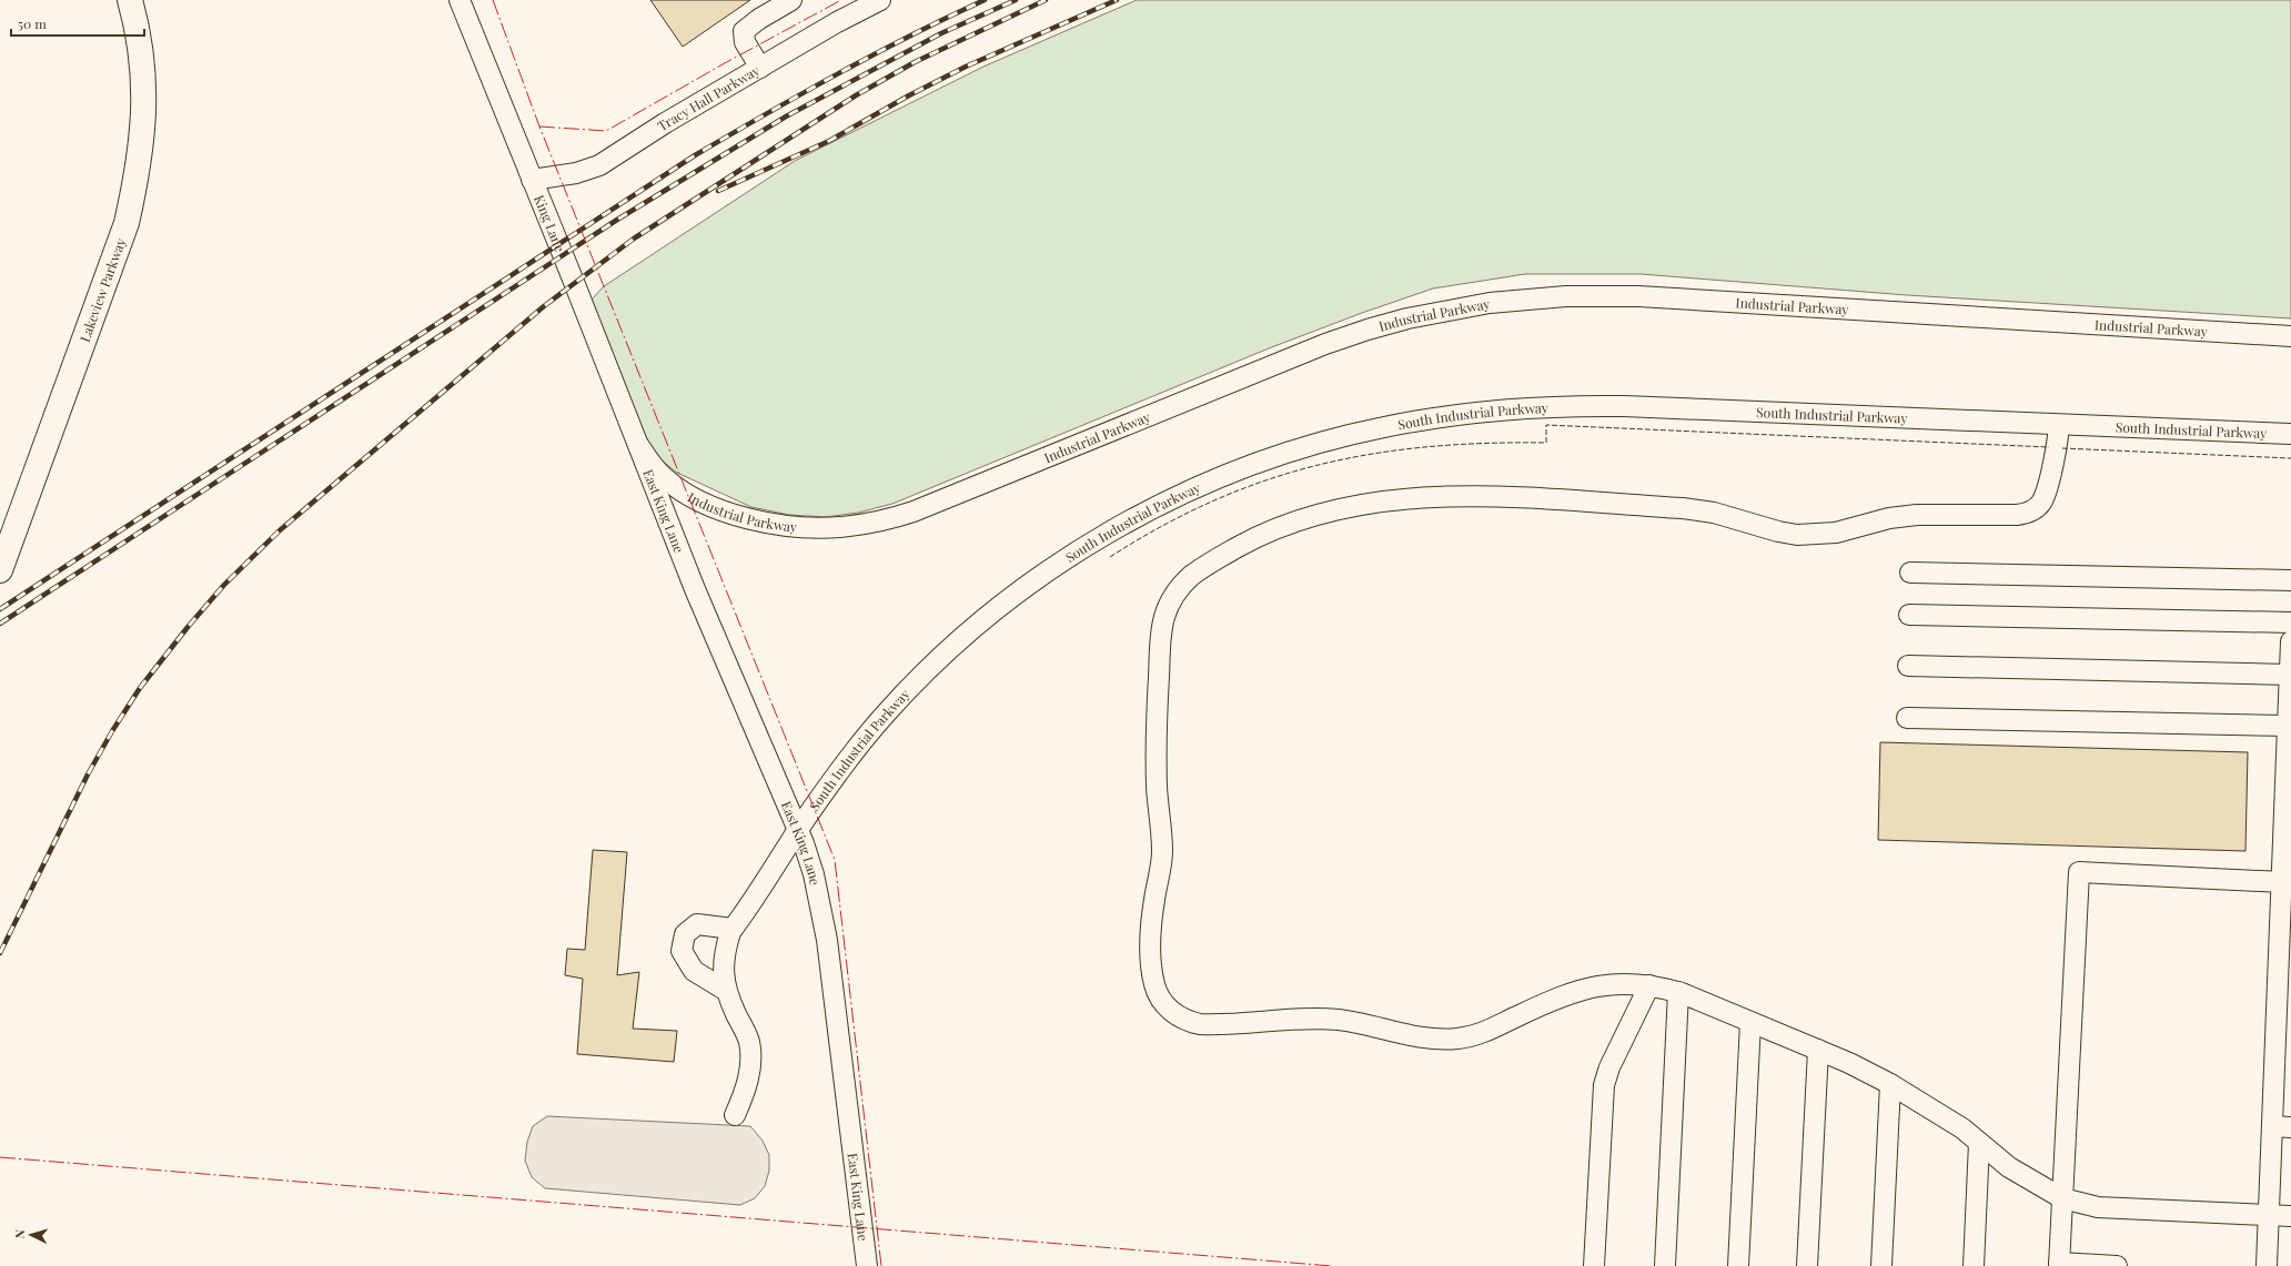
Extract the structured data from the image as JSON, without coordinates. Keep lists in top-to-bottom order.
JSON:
{
  "streets": {
    "main road": ["Lakeview Parkway"],
    "street": [
      "Tracy Hall Parkway",
      "King Lane",
      "Industrial Parkway",
      "South Industrial Parkway",
      "East King Lane"
    ]
  },
  "crossings": [
    ["Tracy Hall Parkway", "King Lane"],
    ["King Lane", "Industrial Parkway"],
    ["King Lane", "East King Lane"],
    ["Industrial Parkway", "East King Lane"],
    ["South Industrial Parkway", "East King Lane"]
  ],
  "scale_bar": "50 m",
  "north": "left"
}
